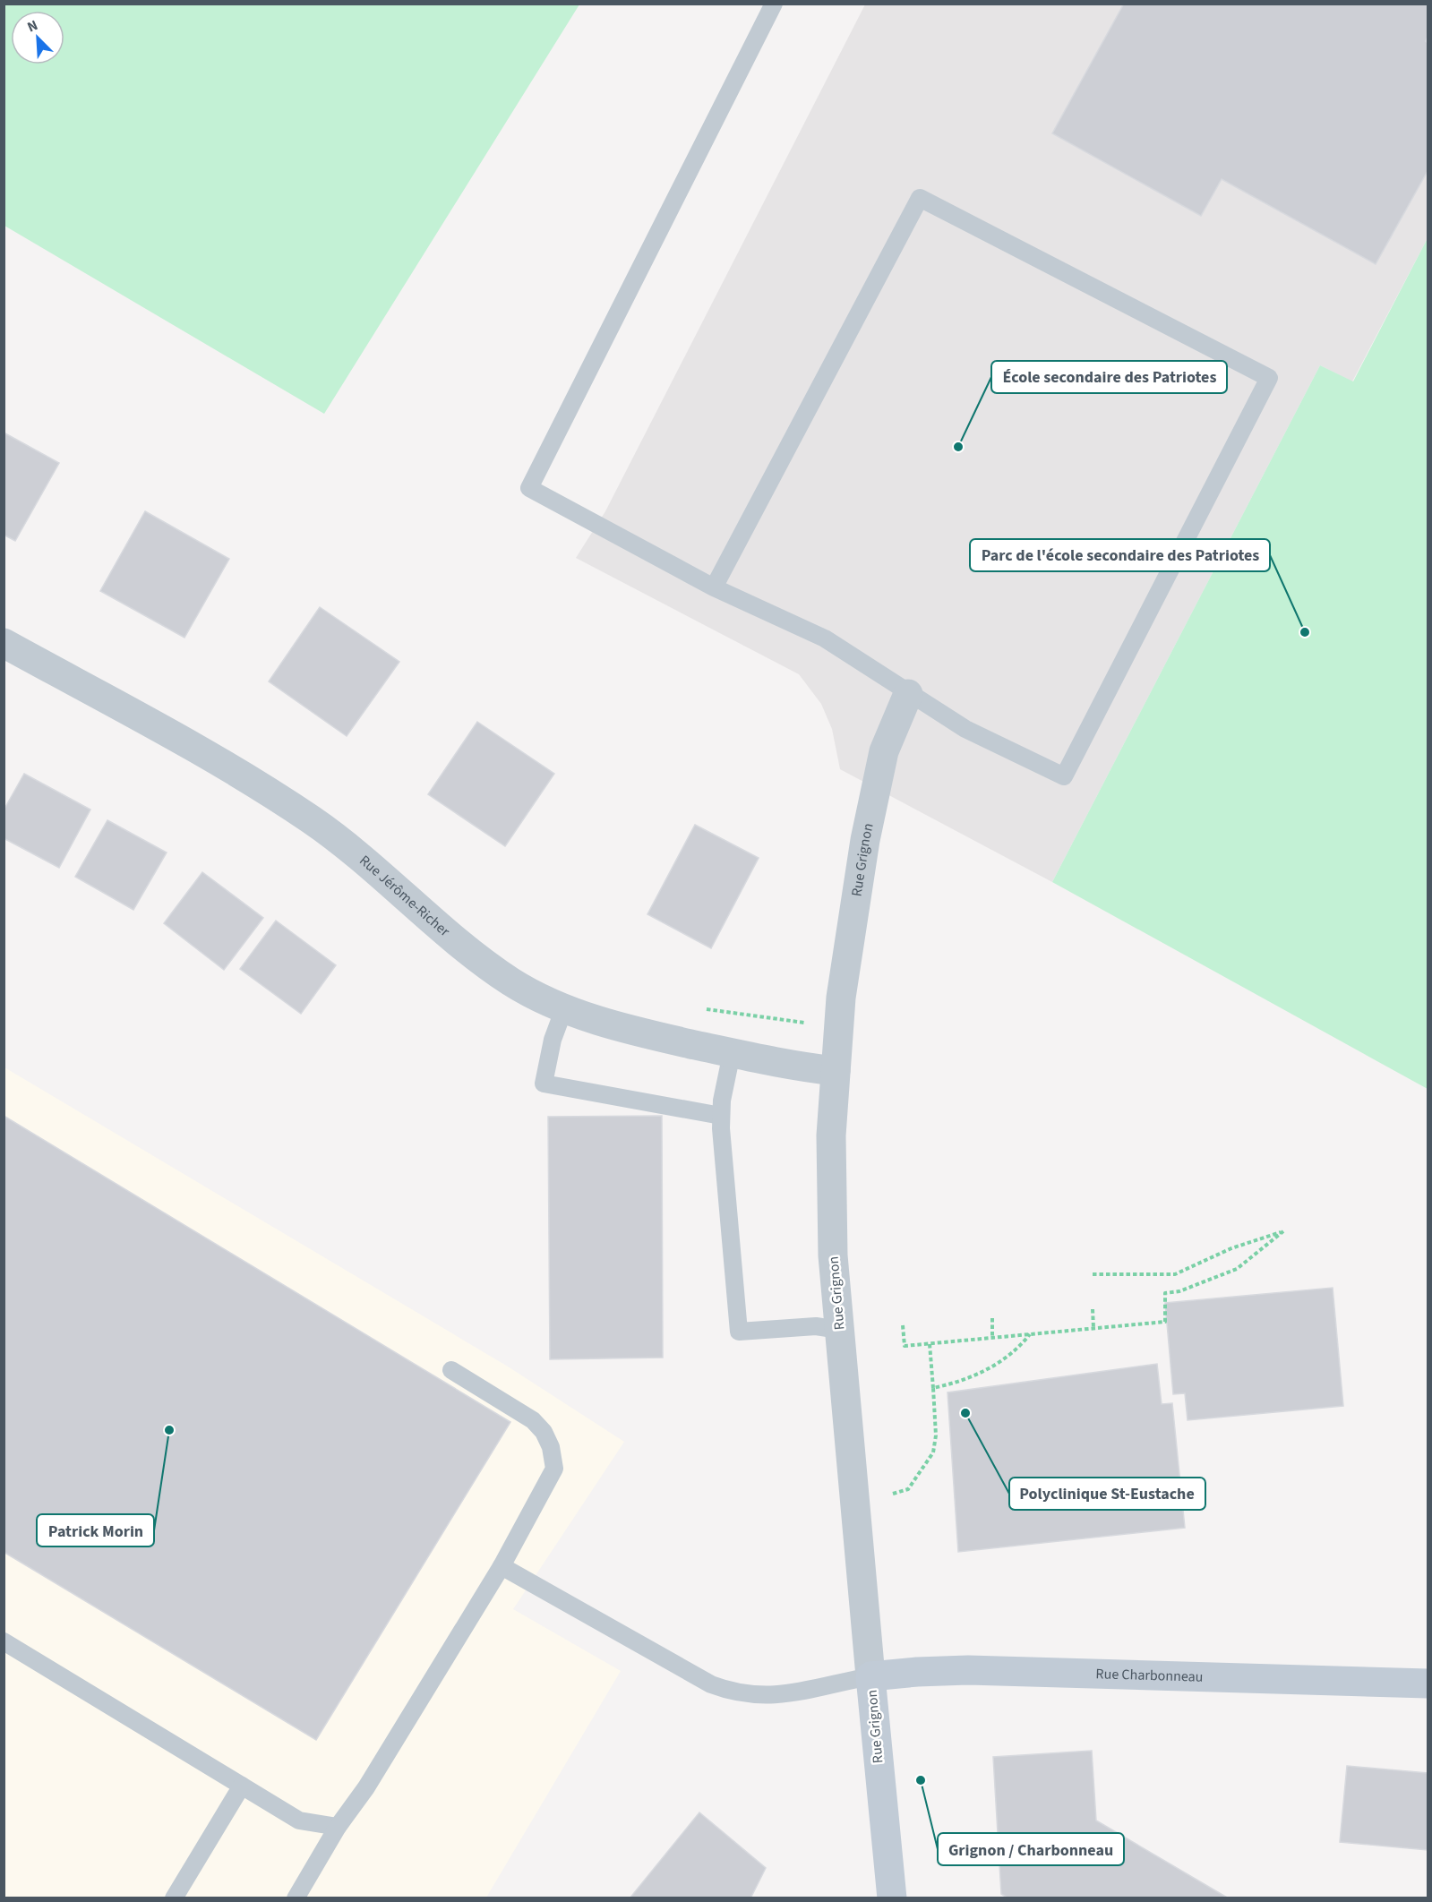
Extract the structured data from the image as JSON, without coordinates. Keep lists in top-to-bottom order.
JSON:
{
  "streets": {
    "street": ["Rue Grignon", "Rue Jérôme-Richer", "Rue Charbonneau"]
  },
  "crossings": [
    ["Rue Grignon", "Rue Jérôme-Richer"],
    ["Rue Grignon", "Rue Charbonneau"]
  ],
  "places": [
    "École secondaire des Patriotes",
    "Parc de l'école secondaire des Patriotes",
    "Polyclinique St-Eustache",
    "Patrick Morin",
    "Grignon / Charbonneau"
  ],
  "north": "top left"
}
